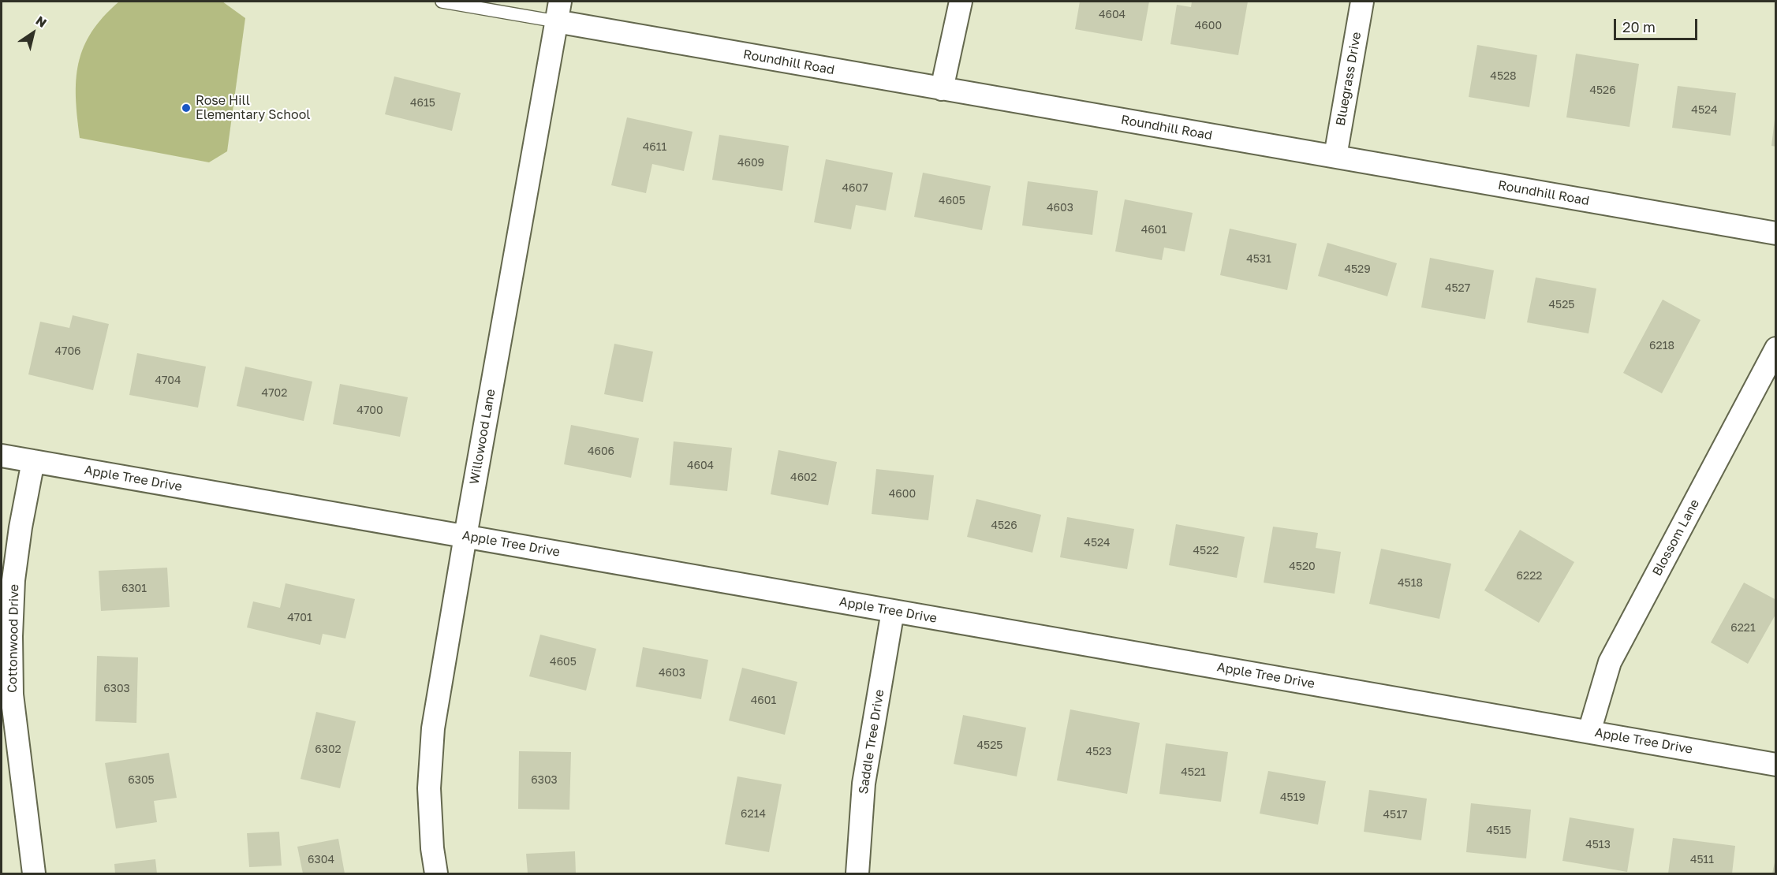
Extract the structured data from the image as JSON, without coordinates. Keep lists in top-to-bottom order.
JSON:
{
  "streets": {
    "street": [
      "Roundhill Road",
      "Bluegrass Drive",
      "Willowood Lane",
      "Apple Tree Drive",
      "Blossom Lane",
      "Cottonwood Drive",
      "Saddle Tree Drive"
    ]
  },
  "crossings": [
    ["Roundhill Road", "Bluegrass Drive"],
    ["Roundhill Road", "Willowood Lane"],
    ["Willowood Lane", "Apple Tree Drive"],
    ["Apple Tree Drive", "Blossom Lane"],
    ["Apple Tree Drive", "Cottonwood Drive"],
    ["Apple Tree Drive", "Saddle Tree Drive"]
  ],
  "places": ["Rose Hill Elementary School"],
  "house_numbers": [
    "4604",
    "4600",
    "4528",
    "4526",
    "4615",
    "4524",
    "4611",
    "4609",
    "4607",
    "4605",
    "4603",
    "4601",
    "4531",
    "4529",
    "4527",
    "4525",
    "6218",
    "4706",
    "4704",
    "4702",
    "4700",
    "4606",
    "4604",
    "4602",
    "4600",
    "4526",
    "4524",
    "4522",
    "4520",
    "6222",
    "4518",
    "6301",
    "4701",
    "6221",
    "4605",
    "4603",
    "6303",
    "4601",
    "4525",
    "6302",
    "4523",
    "4521",
    "6305",
    "6303",
    "4519",
    "6214",
    "4517",
    "4515",
    "4513",
    "6304",
    "4511"
  ],
  "scale_bar": "20 m",
  "north": "top right"
}
